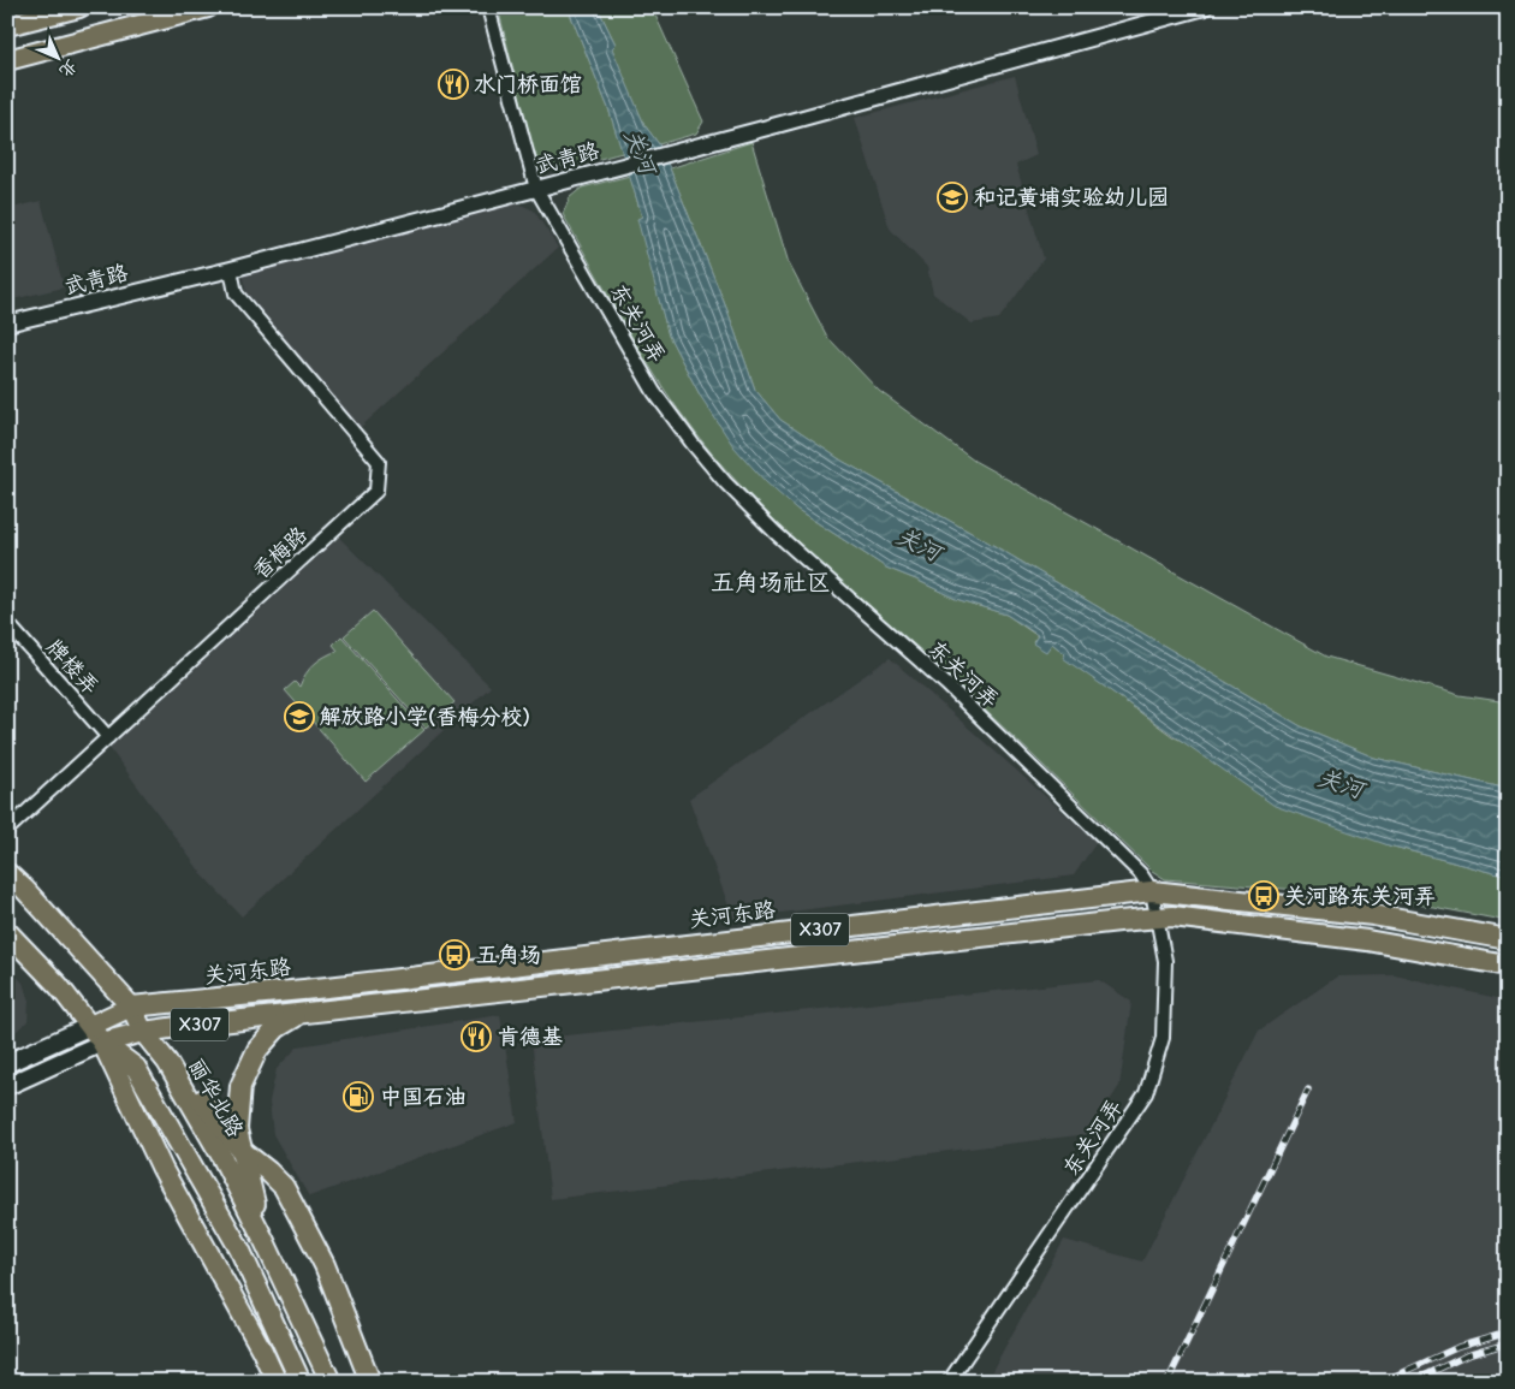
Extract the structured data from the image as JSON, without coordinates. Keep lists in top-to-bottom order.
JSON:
{
  "streets": {
    "main road": ["关河东路", "X307", "丽华北路"],
    "street": [
      "武青路",
      "东关河弄",
      "香梅路",
      "牌楼弄"
    ]
  },
  "crossings": [
    ["武青路", "东关河弄"],
    ["武青路", "香梅路"],
    ["东关河弄", "关河东路"],
    ["东关河弄", "X307"],
    ["香梅路", "牌楼弄"],
    ["关河东路", "丽华北路"],
    ["X307", "丽华北路"]
  ],
  "districts": ["五角场社区"],
  "water": ["关河"],
  "places": {
    "restaurant": ["水门桥面馆", "肯德基"],
    "school or university": ["和记黄埔实验幼儿园", "解放路小学(香梅分校)"],
    "bus stop": ["关河路东关河弄", "五角场"],
    "fuel station": ["中国石油"]
  },
  "north": "bottom right"
}
